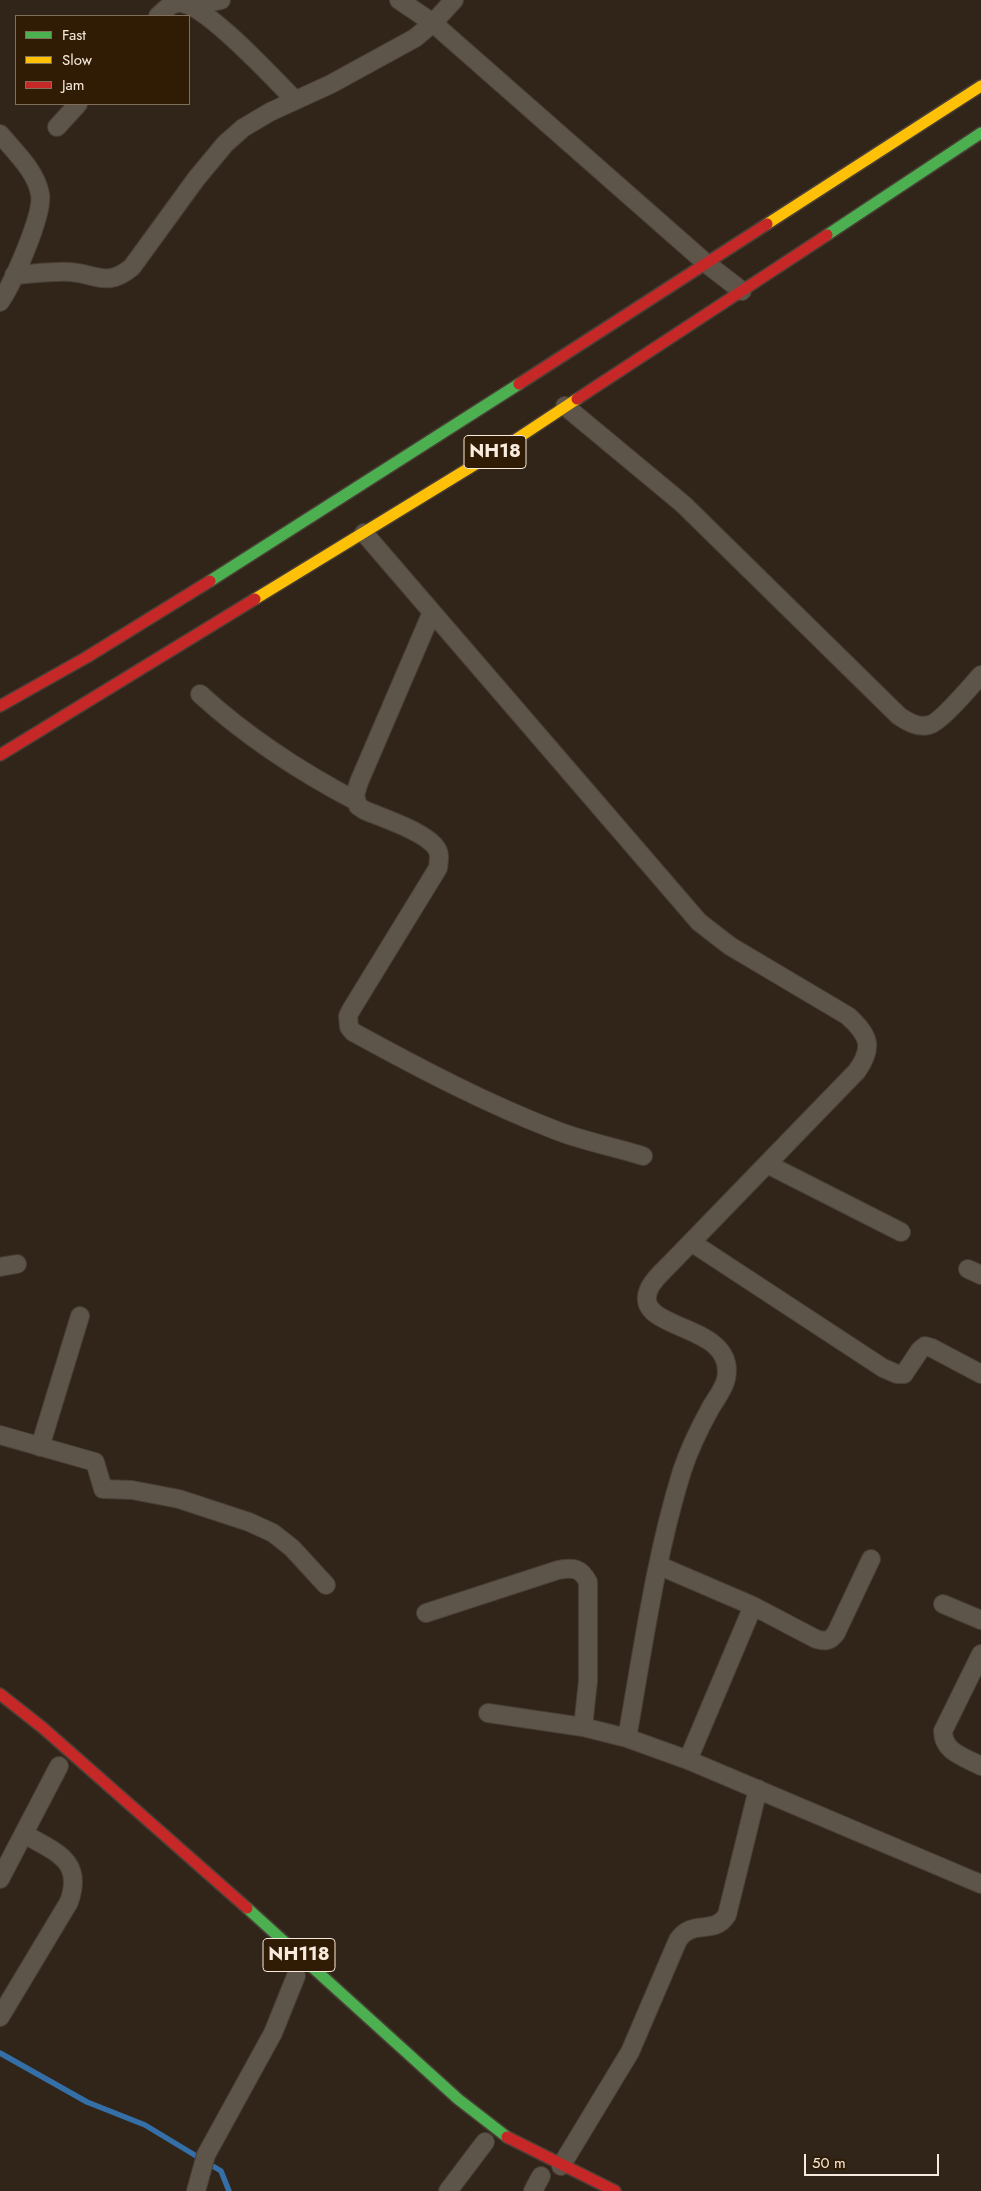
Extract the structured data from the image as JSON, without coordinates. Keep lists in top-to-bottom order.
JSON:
{
  "streets": {
    "highway": ["NH18", "NH118"]
  },
  "legend": ["Fast", "Slow", "Jam"],
  "scale_bar": "50 m"
}
